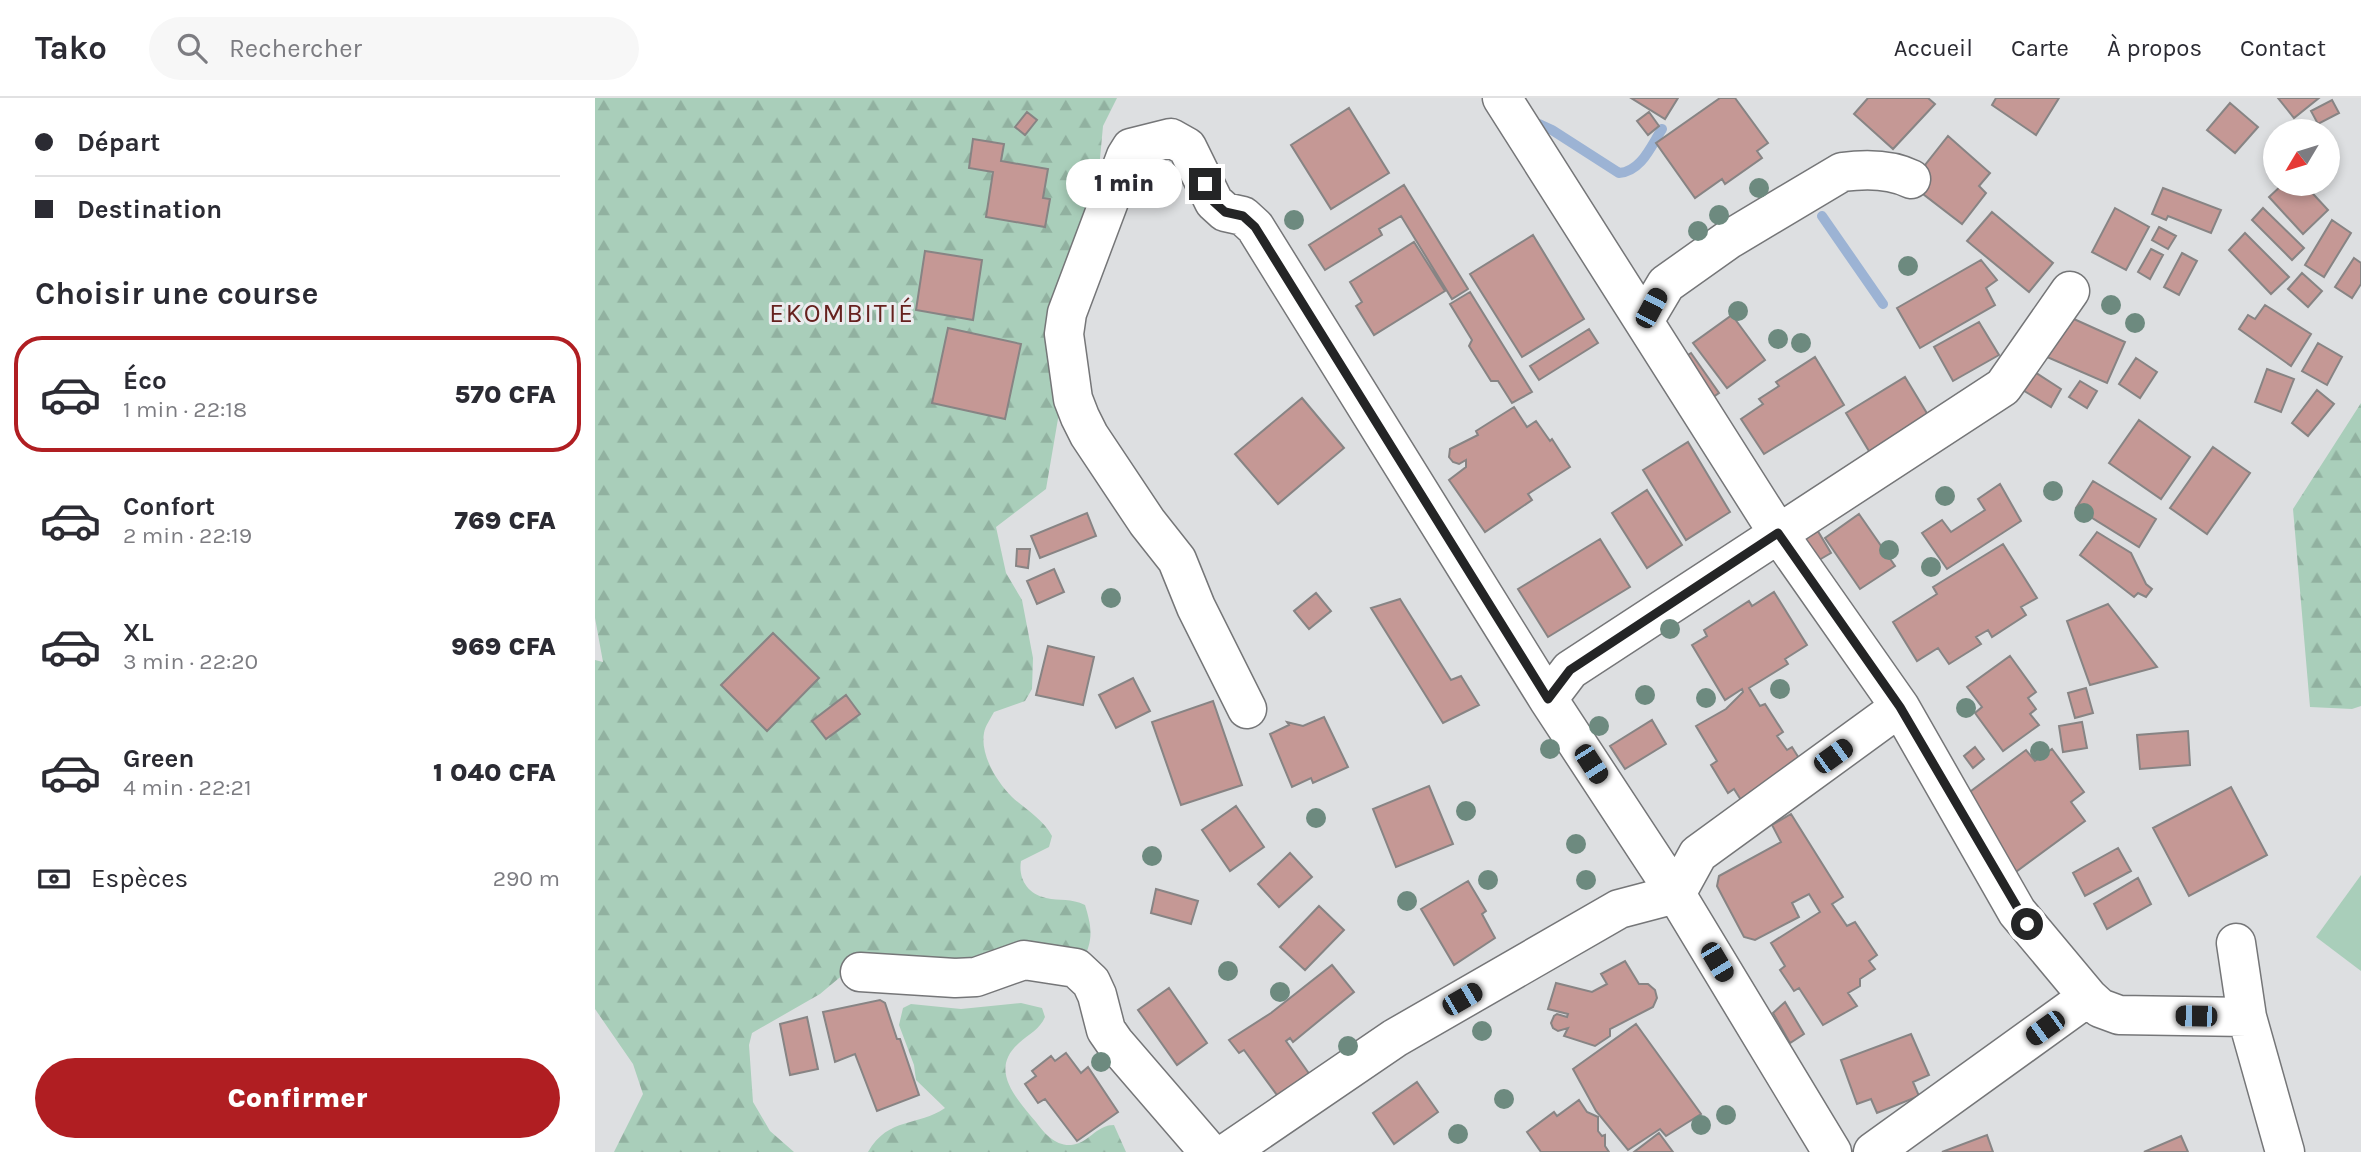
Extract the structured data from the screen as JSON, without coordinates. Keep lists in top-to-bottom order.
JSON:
{
  "districts": ["EKOMBITIÉ"],
  "north": "bottom left",
  "page": {
    "header": "Tako",
    "search": "Rechercher",
    "nav": [
      "Accueil",
      "Carte",
      "À propos",
      "Contact"
    ],
    "banner": ["Départ", "Destination"],
    "bubble": "1 min",
    "heading": "Choisir une course",
    "list": [
      {
        "name": "Éco",
        "note": "1 min · 22:18",
        "value": "570 CFA"
      },
      {
        "name": "Confort",
        "note": "2 min · 22:19",
        "value": "769 CFA"
      },
      {
        "name": "XL",
        "note": "3 min · 22:20",
        "value": "969 CFA"
      },
      {
        "name": "Green",
        "note": "4 min · 22:21",
        "value": "1 040 CFA"
      }
    ],
    "pay": ["Espèces", "290 m"],
    "buttons": "Confirmer"
  }
}
